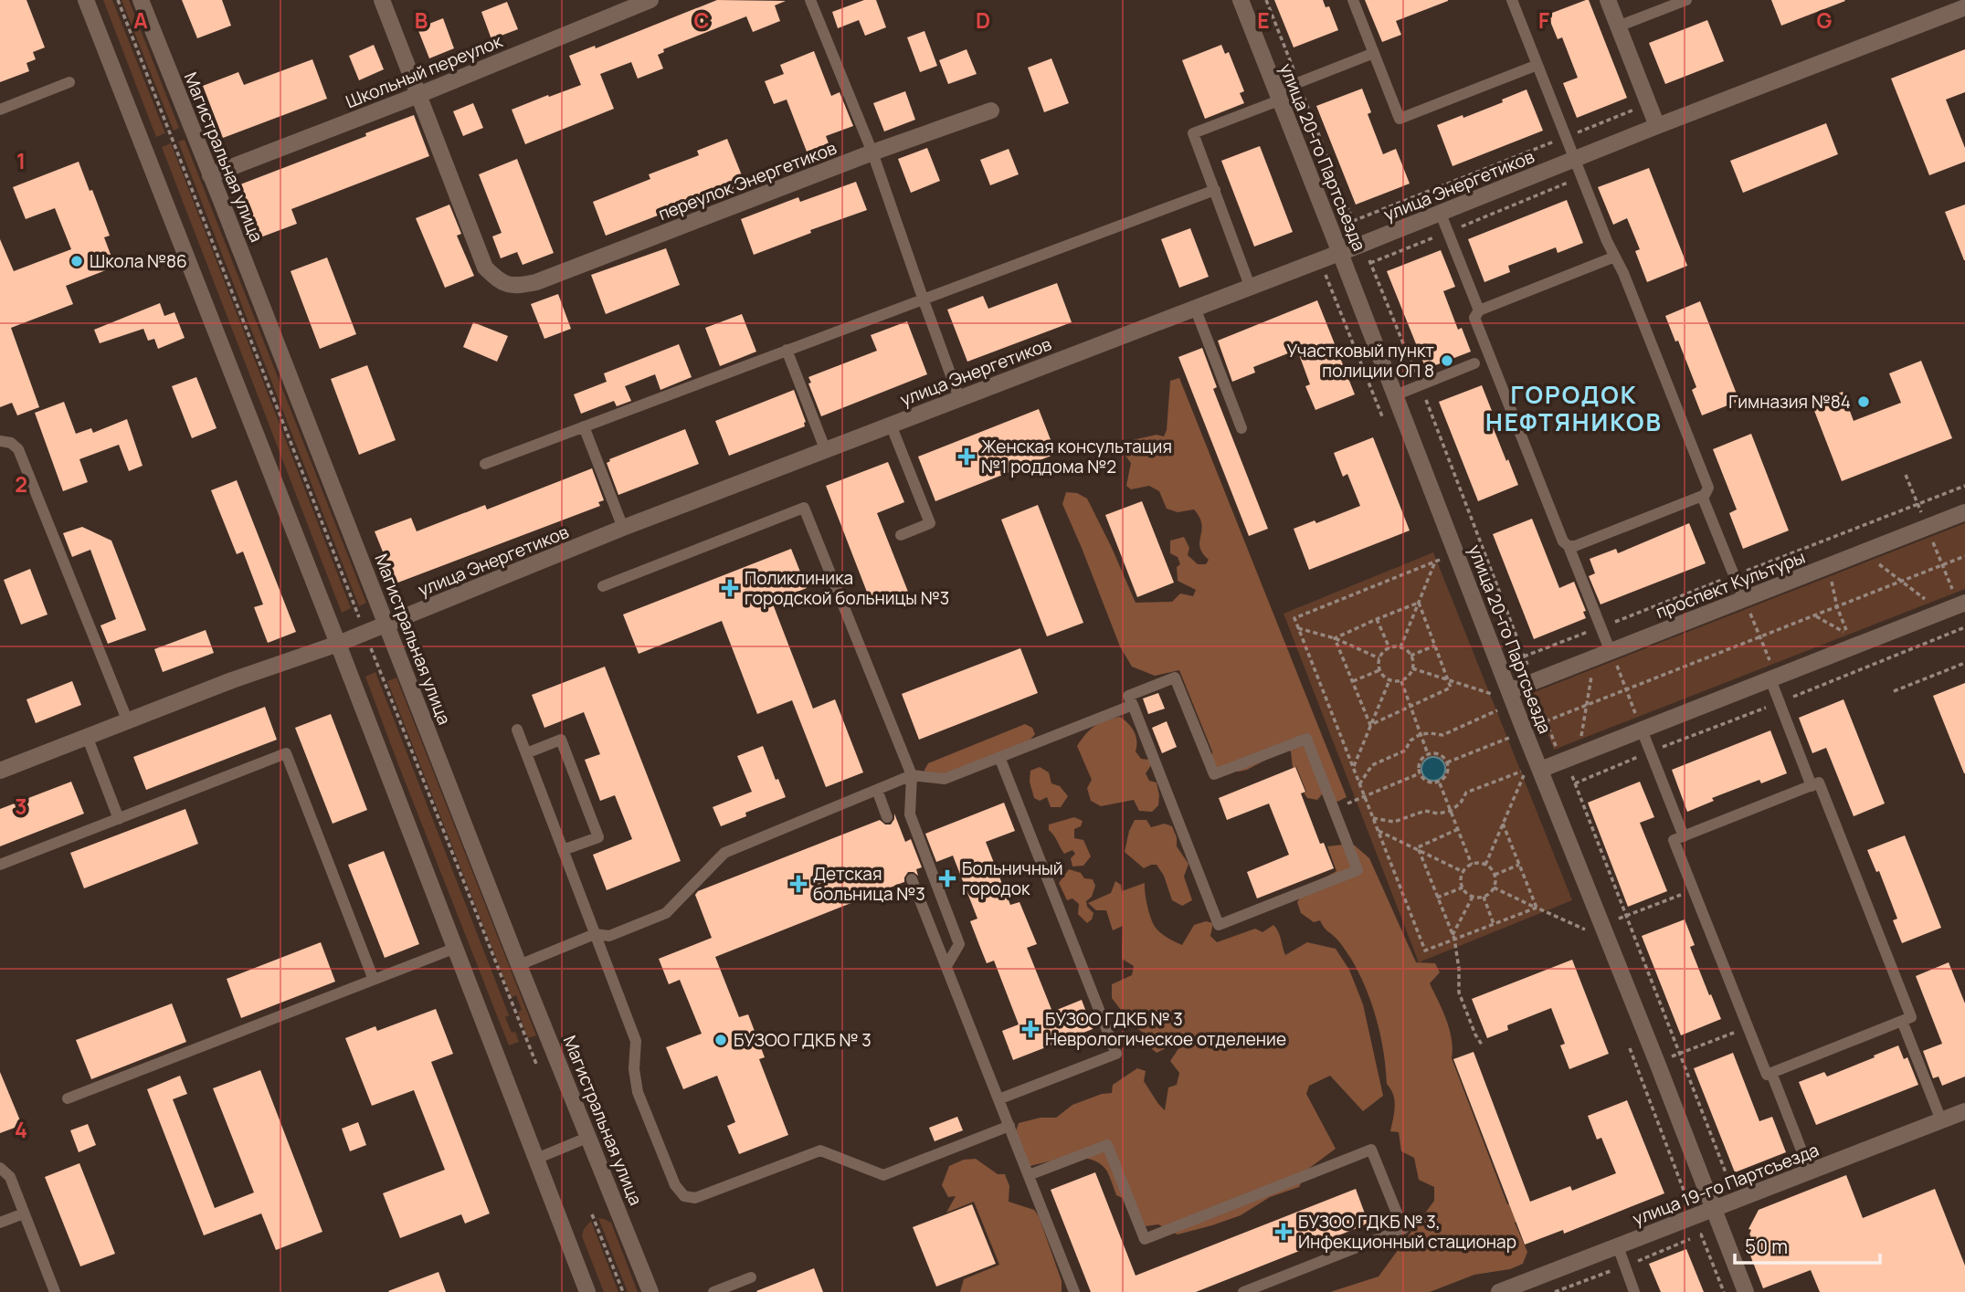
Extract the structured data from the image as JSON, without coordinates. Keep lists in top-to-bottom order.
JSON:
{
  "streets": {
    "street": [
      "Школьный переулок",
      "Магистральная улица",
      "улица 20-го Партсъезда",
      "переулок Энергетиков",
      "улица Энергетиков",
      "проспект Культуры",
      "улица 19-го Партсъезда"
    ]
  },
  "crossings": [
    ["Школьный переулок", "Магистральная улица"],
    ["Школьный переулок", "переулок Энергетиков"],
    ["Магистральная улица", "улица Энергетиков"],
    ["улица 20-го Партсъезда", "улица Энергетиков"],
    ["улица 20-го Партсъезда", "проспект Культуры"],
    ["улица 20-го Партсъезда", "улица 19-го Партсъезда"]
  ],
  "districts": ["ГОРОДОК НЕФТЯНИКОВ"],
  "places": {
    "other": [
      "Школа №86",
      "Участковый пункт полиции ОП 8",
      "Гимназия №84",
      "БУЗОО ГДКБ № 3"
    ],
    "health": [
      "Женская консультация №1 роддома №2",
      "Поликлиника городской больницы №3",
      "Больничный городок",
      "Детская больница №3",
      "БУЗОО ГДКБ № 3 Неврологическое отделение",
      "БУЗОО ГДКБ № 3, Инфекционный стационар"
    ]
  },
  "scale_bar": "50 m",
  "grid": {
    "columns": [
      "A",
      "B",
      "C",
      "D",
      "E",
      "F",
      "G"
    ],
    "rows": [
      "1",
      "2",
      "3",
      "4"
    ]
  }
}
